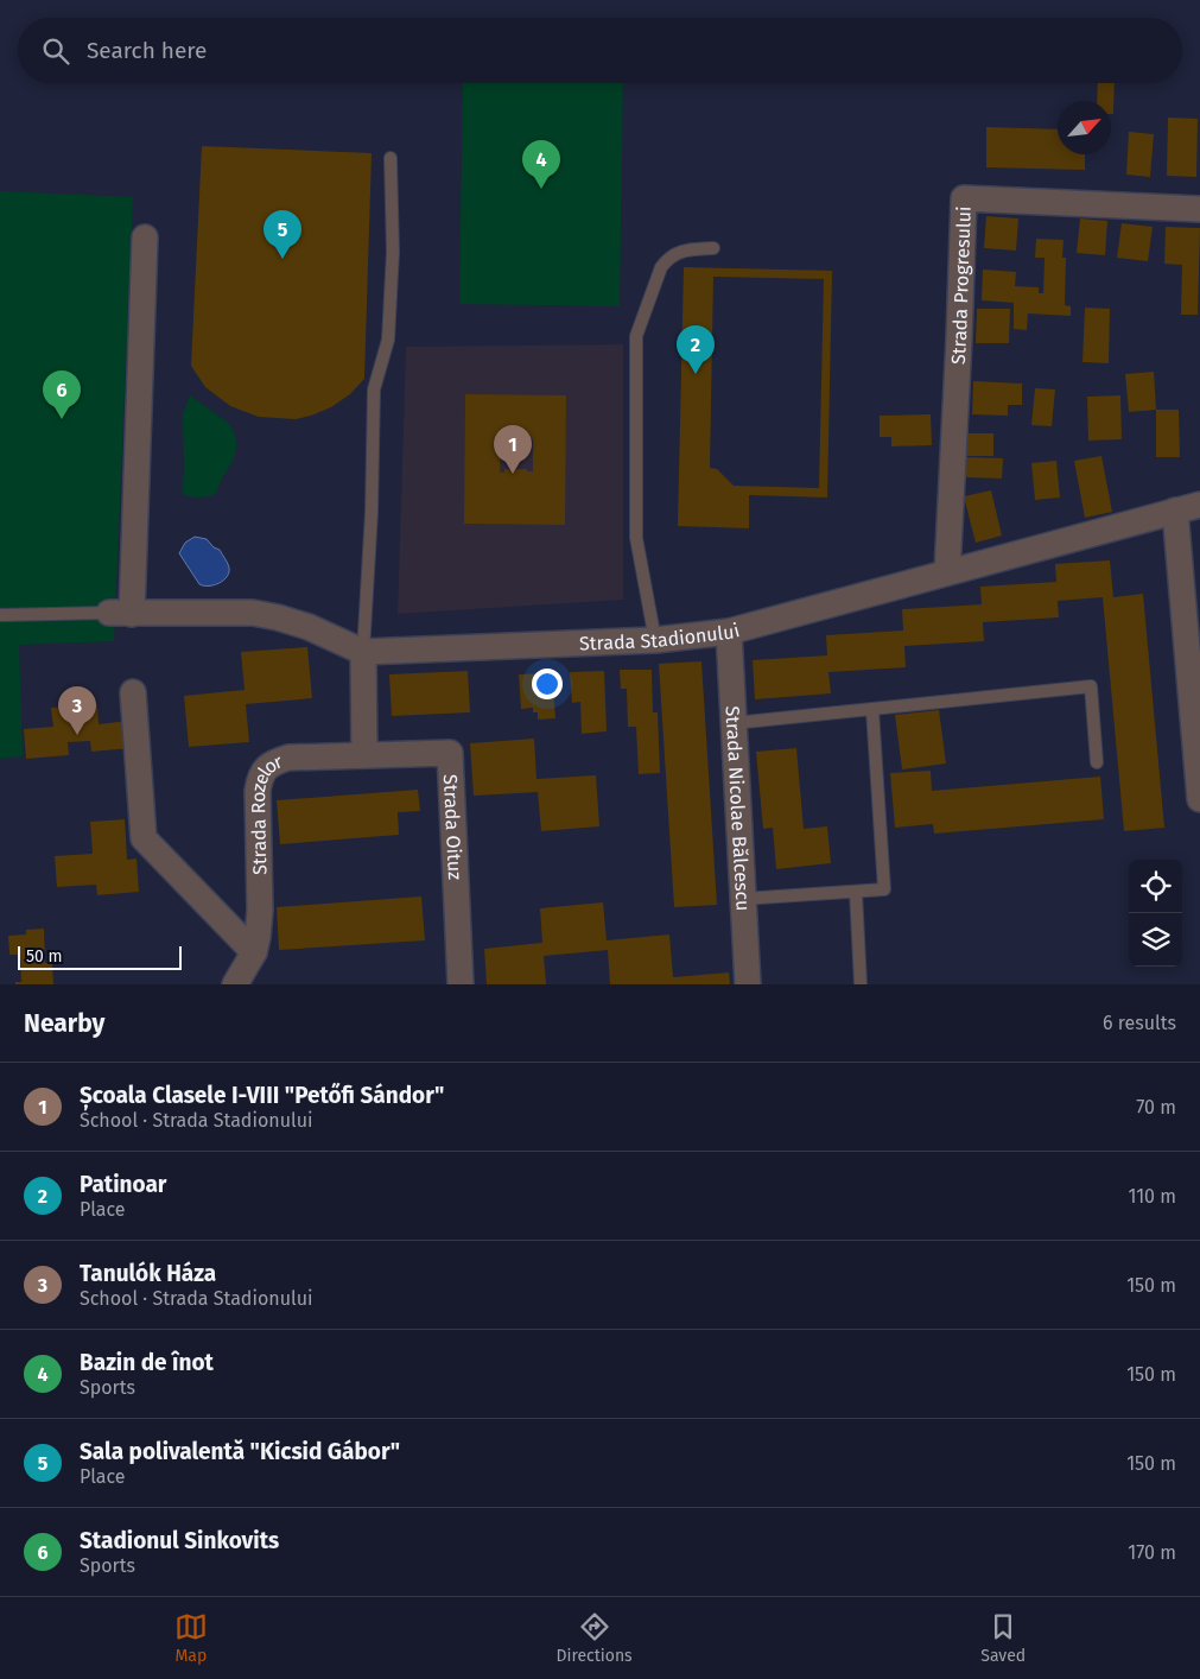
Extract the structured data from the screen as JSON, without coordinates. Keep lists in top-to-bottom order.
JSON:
{
  "streets": {
    "street": [
      "Strada Progresului",
      "Strada Stadionului",
      "Strada Nicolae Bălcescu",
      "Strada Rozelor",
      "Strada Oituz"
    ]
  },
  "crossings": [
    ["Strada Progresului", "Strada Stadionului"],
    ["Strada Stadionului", "Strada Nicolae Bălcescu"],
    ["Strada Rozelor", "Strada Oituz"]
  ],
  "scale_bar": "50 m",
  "north": "top right",
  "page": {
    "search": "Search here",
    "pins": [
      "4",
      "5",
      "2",
      "6",
      "1",
      "3"
    ],
    "scale": "50 m",
    "heading": ["Nearby", "6 results"],
    "list": [
      {
        "mark": "1",
        "name": "Școala Clasele I-VIII \"Petőfi Sándor\"",
        "note": "School · Strada Stadionului",
        "value": "70 m"
      },
      {
        "mark": "2",
        "name": "Patinoar",
        "note": "Place",
        "value": "110 m"
      },
      {
        "mark": "3",
        "name": "Tanulók Háza",
        "note": "School · Strada Stadionului",
        "value": "150 m"
      },
      {
        "mark": "4",
        "name": "Bazin de înot",
        "note": "Sports",
        "value": "150 m"
      },
      {
        "mark": "5",
        "name": "Sala polivalentă \"Kicsid Gábor\"",
        "note": "Place",
        "value": "150 m"
      },
      {
        "mark": "6",
        "name": "Stadionul Sinkovits",
        "note": "Sports",
        "value": "170 m"
      }
    ],
    "nav": ["Map", "Directions", "Saved"]
  }
}
